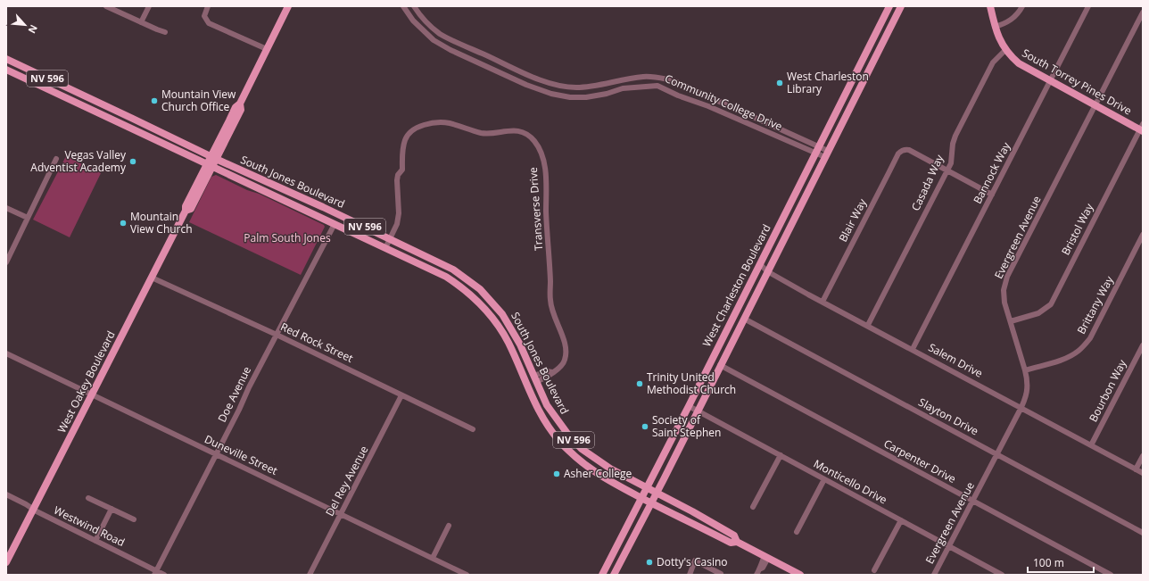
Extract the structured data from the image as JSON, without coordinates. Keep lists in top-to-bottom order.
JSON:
{
  "streets": {
    "main road": [
      "NV 596",
      "South Torrey Pines Drive",
      "South Jones Boulevard",
      "West Charleston Boulevard",
      "West Oakey Boulevard"
    ],
    "street": [
      "Community College Drive",
      "Bannock Way",
      "Casada Way",
      "Transverse Drive",
      "Blair Way",
      "Bristol Way",
      "Evergreen Avenue",
      "Brittany Way",
      "Red Rock Street",
      "Salem Drive",
      "Bourbon Way",
      "Doe Avenue",
      "Slayton Drive",
      "Duneville Street",
      "Carpenter Drive",
      "Del Rey Avenue",
      "Monticello Drive",
      "Westwind Road"
    ]
  },
  "crossings": [
    ["South Torrey Pines Drive", "Bannock Way"],
    ["South Torrey Pines Drive", "Casada Way"],
    ["South Torrey Pines Drive", "Bristol Way"],
    ["South Torrey Pines Drive", "Evergreen Avenue"],
    ["Community College Drive", "West Charleston Boulevard"],
    ["Bannock Way", "Salem Drive"],
    ["South Jones Boulevard", "Transverse Drive"],
    ["South Jones Boulevard", "West Charleston Boulevard"],
    ["South Jones Boulevard", "West Oakey Boulevard"],
    ["South Jones Boulevard", "Doe Avenue"],
    ["Casada Way", "Blair Way"],
    ["Casada Way", "Salem Drive"],
    ["Blair Way", "Salem Drive"],
    ["Bristol Way", "Evergreen Avenue"],
    ["Evergreen Avenue", "Brittany Way"],
    ["Evergreen Avenue", "Salem Drive"],
    ["Evergreen Avenue", "Slayton Drive"],
    ["Evergreen Avenue", "Carpenter Drive"],
    ["Evergreen Avenue", "Monticello Drive"],
    ["West Charleston Boulevard", "Salem Drive"],
    ["West Charleston Boulevard", "Slayton Drive"],
    ["West Charleston Boulevard", "Carpenter Drive"],
    ["West Charleston Boulevard", "Monticello Drive"],
    ["Red Rock Street", "West Oakey Boulevard"],
    ["Red Rock Street", "Doe Avenue"],
    ["Red Rock Street", "Del Rey Avenue"],
    ["Salem Drive", "Bourbon Way"],
    ["West Oakey Boulevard", "Duneville Street"],
    ["West Oakey Boulevard", "Westwind Road"],
    ["Doe Avenue", "Duneville Street"],
    ["Doe Avenue", "Westwind Road"],
    ["Duneville Street", "Del Rey Avenue"]
  ],
  "parks": ["Palm South Jones"],
  "places": [
    "West Charleston Library",
    "Mountain View Church Office",
    "Vegas Valley Adventist Academy",
    "Mountain View Church",
    "Trinity United Methodist Church",
    "Society of Saint Stephen",
    "Asher College",
    "Dotty's Casino"
  ],
  "scale_bar": "100 m",
  "north": "bottom right"
}
